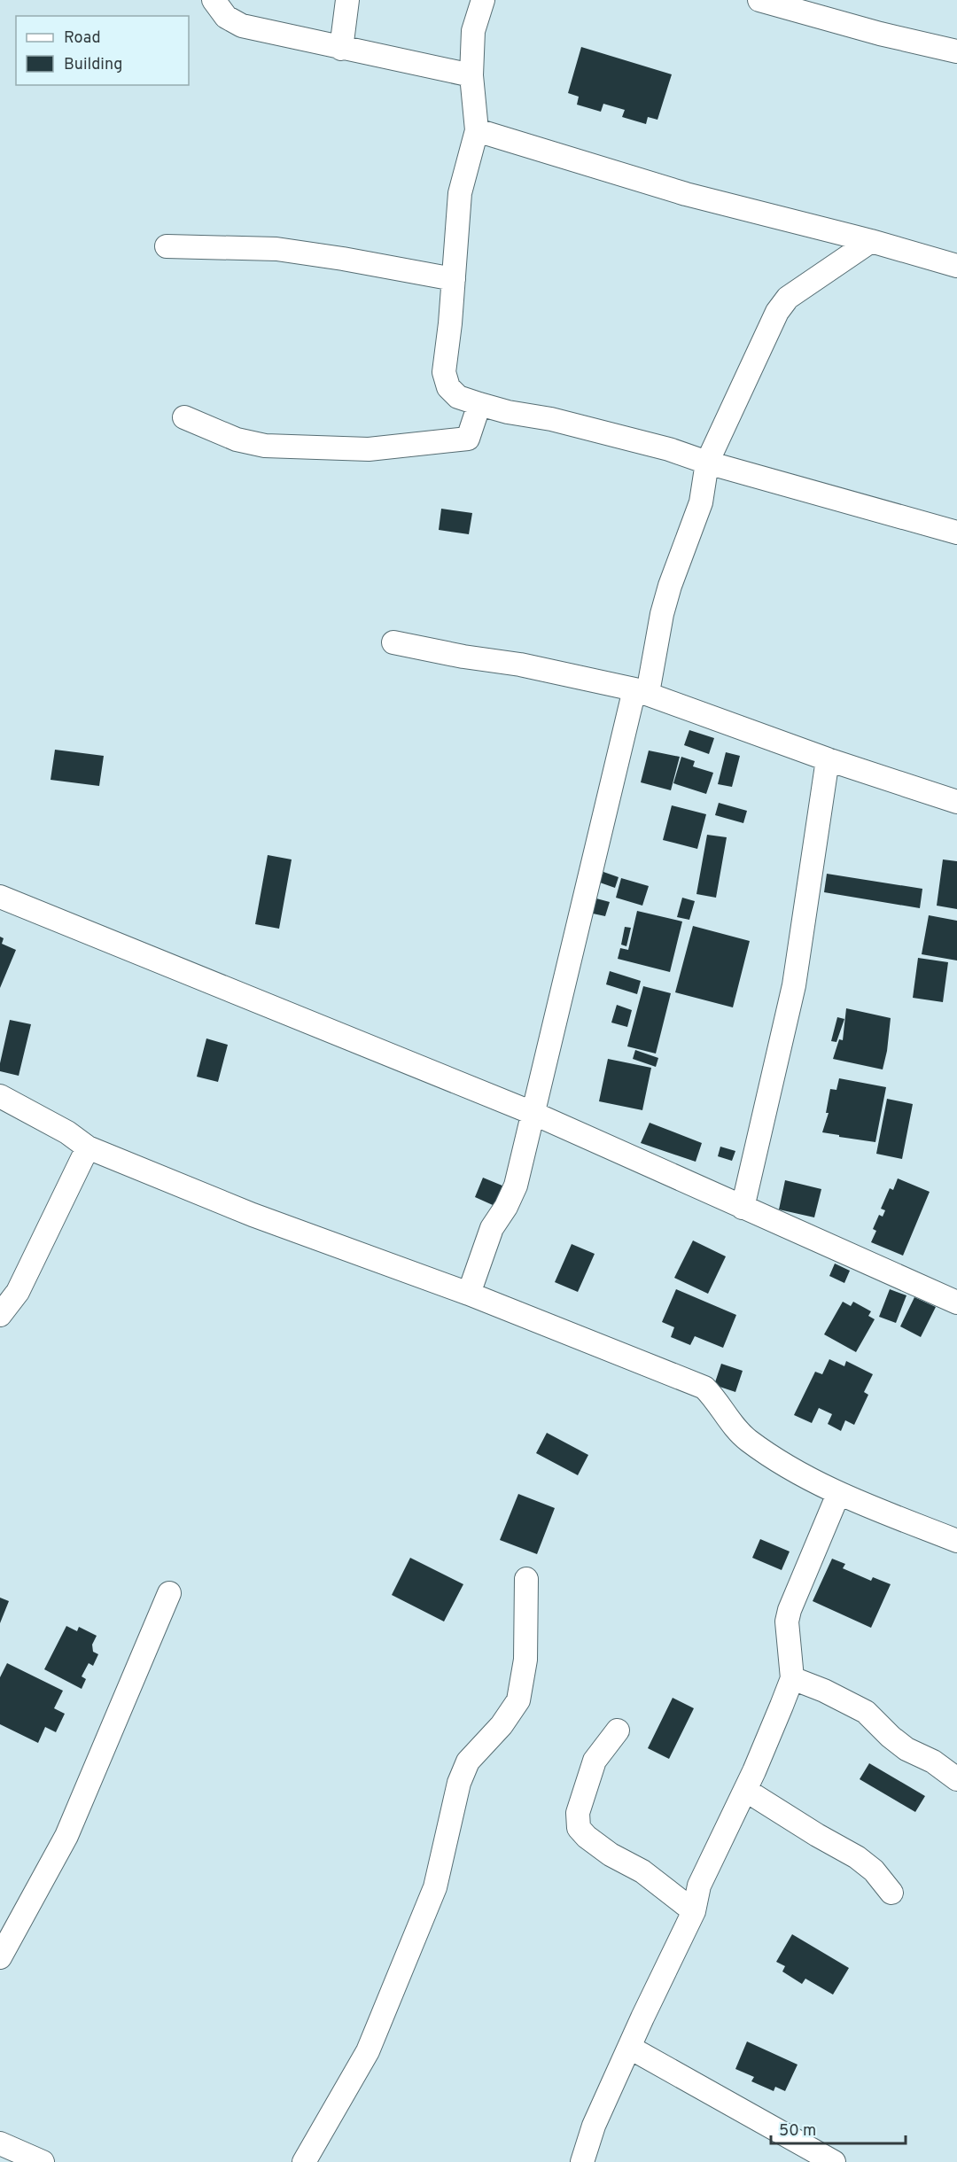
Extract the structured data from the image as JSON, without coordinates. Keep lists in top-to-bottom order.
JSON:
{
  "legend": ["Road", "Building"],
  "scale_bar": "50 m"
}
